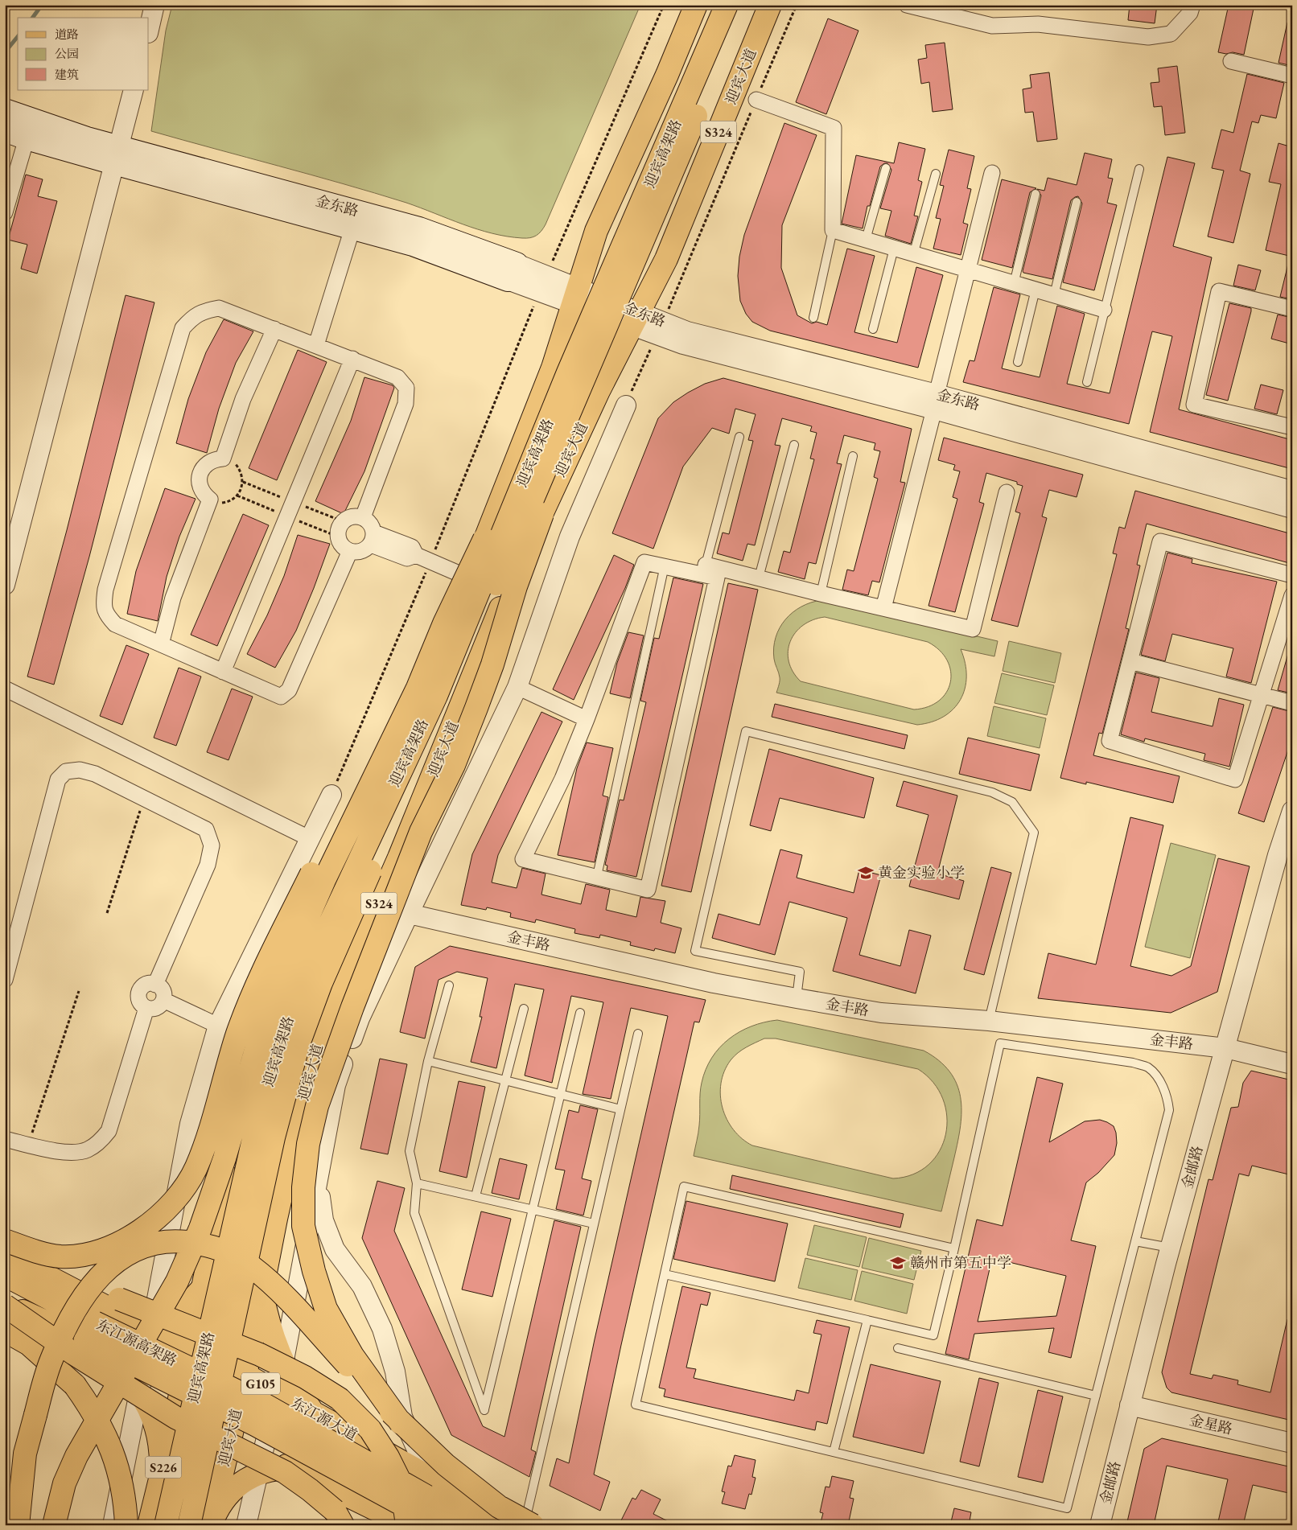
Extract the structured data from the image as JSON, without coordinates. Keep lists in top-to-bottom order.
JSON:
{
  "streets": {
    "main road": [
      "迎宾大道",
      "S324",
      "迎宾高架路",
      "金东路",
      "东江源高架路",
      "G105",
      "东江源大道",
      "S226"
    ],
    "street": ["金丰路", "金邮路", "金星路"]
  },
  "crossings": [
    ["迎宾大道", "金东路"],
    ["迎宾大道", "东江源大道"],
    ["迎宾高架路", "S226"],
    ["金丰路", "金邮路"],
    ["金邮路", "金星路"]
  ],
  "places": {
    "school or university": ["黄金实验小学", "赣州市第五中学"]
  },
  "legend": ["道路", "公园", "建筑"]
}
